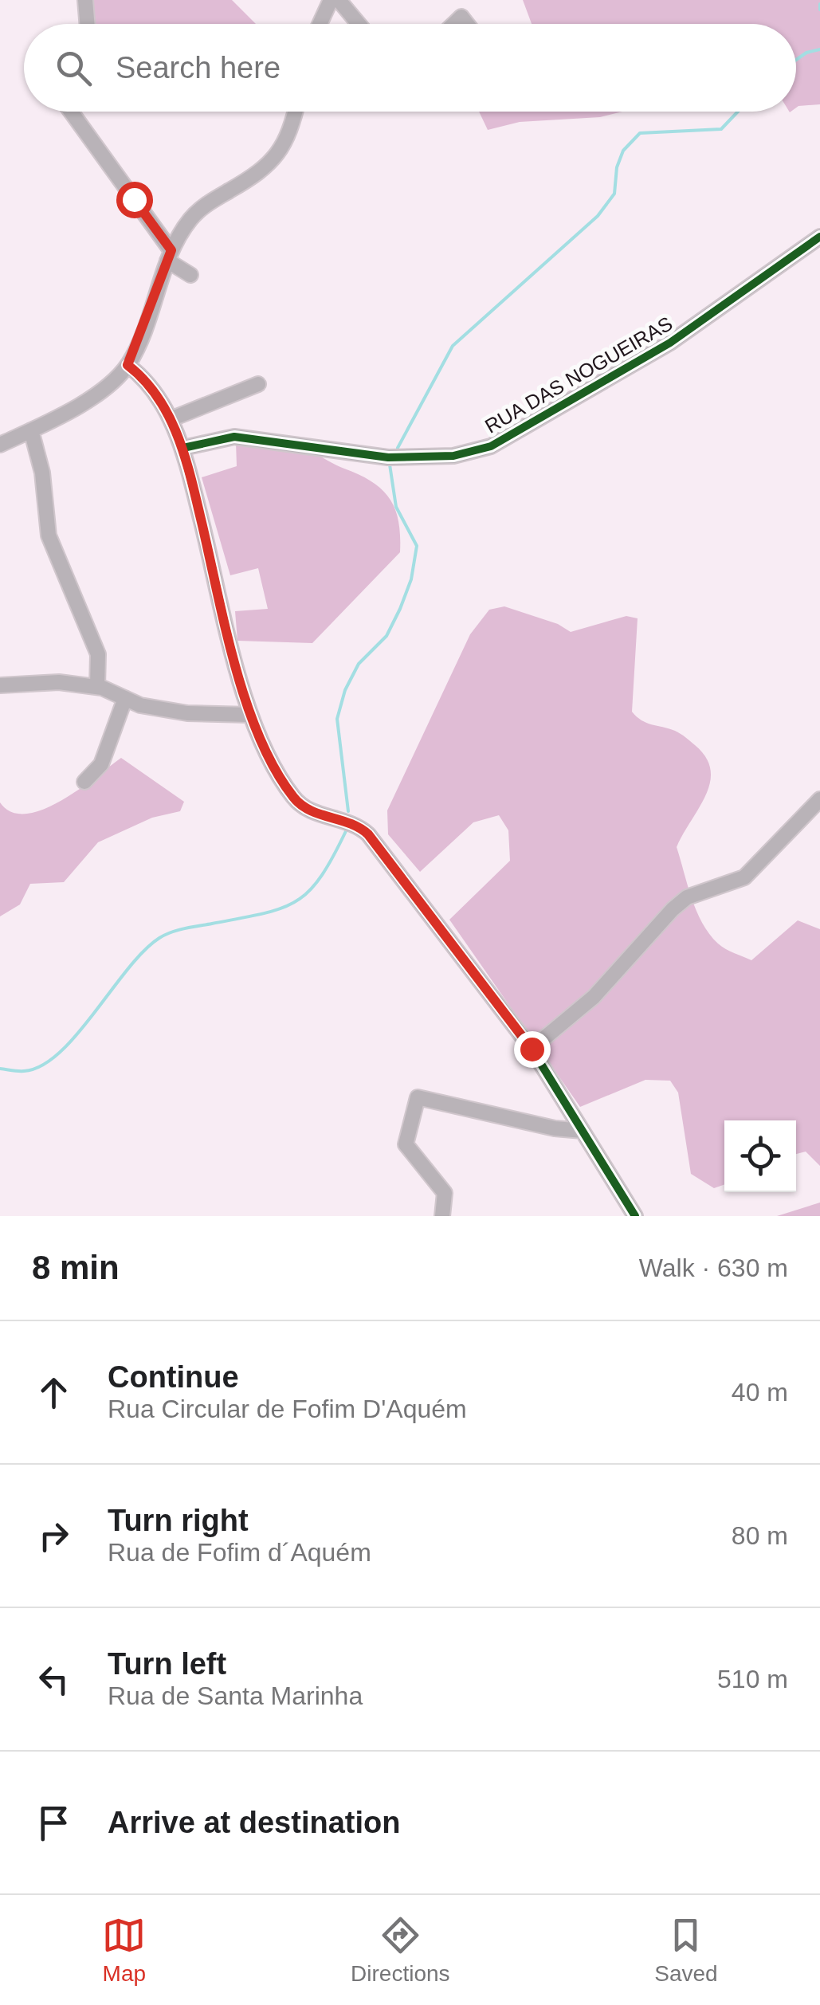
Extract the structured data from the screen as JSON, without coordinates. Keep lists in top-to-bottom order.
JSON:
{
  "streets": {
    "street": ["RUA DAS NOGUEIRAS"]
  },
  "page": {
    "search": "Search here",
    "heading": ["8 min", "Walk · 630 m"],
    "list": [
      ["Continue", "Rua Circular de Fofim D'Aquém", "40 m"],
      ["Turn right", "Rua de Fofim d´Aquém", "80 m"],
      ["Turn left", "Rua de Santa Marinha", "510 m"],
      "Arrive at destination"
    ],
    "nav": ["Map", "Directions", "Saved"]
  }
}
